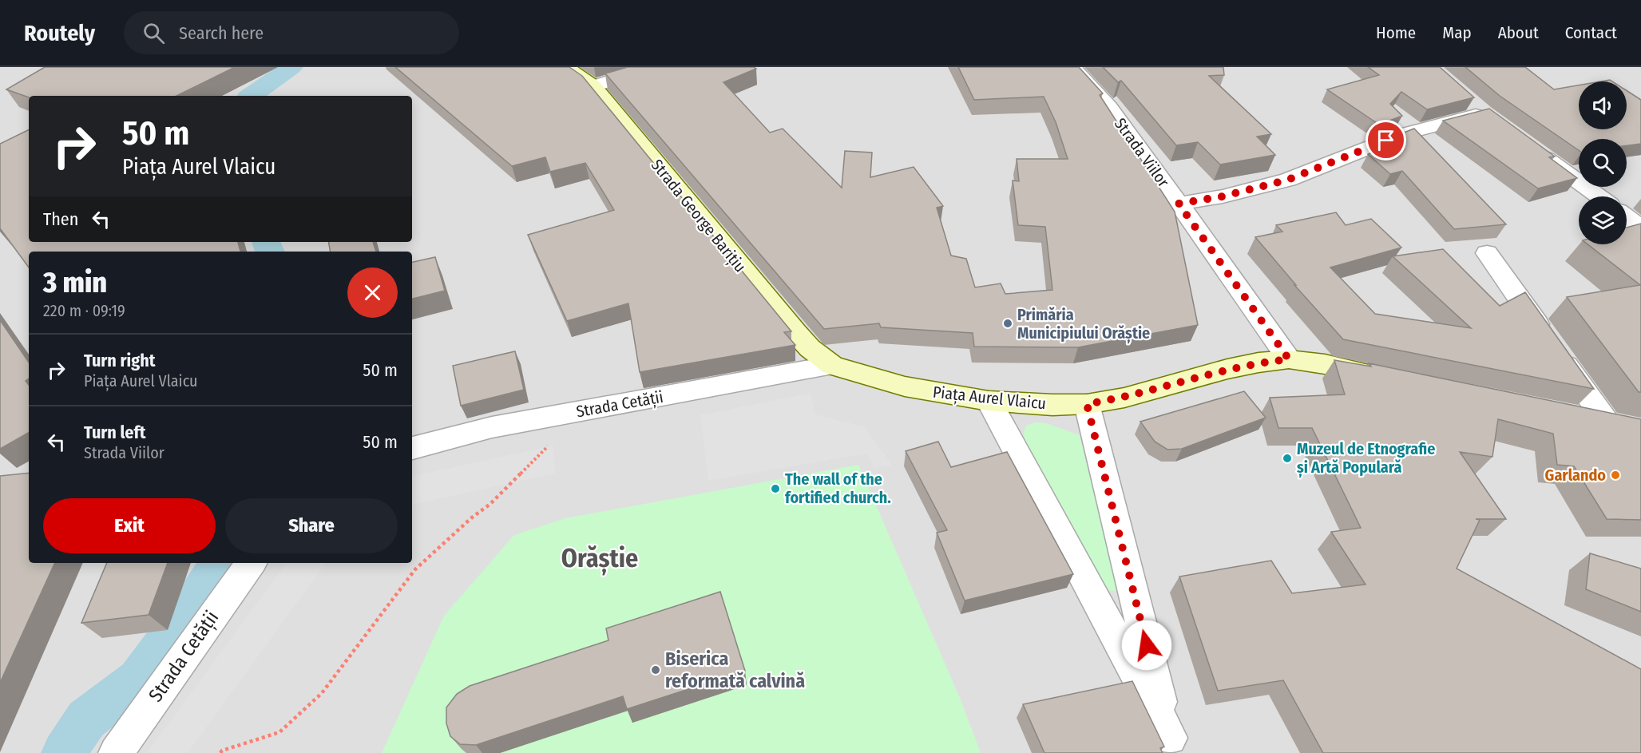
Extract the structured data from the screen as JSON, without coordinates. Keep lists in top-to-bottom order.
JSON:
{
  "streets": {
    "main road": ["Strada George Barițiu", "Piața Aurel Vlaicu"],
    "street": ["Strada Viilor", "Strada Cetății"]
  },
  "crossings": [
    ["Strada Viilor", "Piața Aurel Vlaicu"],
    ["Strada George Barițiu", "Piața Aurel Vlaicu"],
    ["Strada George Barițiu", "Strada Cetății"],
    ["Piața Aurel Vlaicu", "Strada Cetății"]
  ],
  "districts": ["Orăștie"],
  "places": [
    "Primăria Municipiului Orăștie",
    "Muzeul de Etnografie și Artă Populară",
    "Garlando",
    "The wall of the fortified church.",
    "Biserica reformată calvină"
  ],
  "page": {
    "header": "Routely",
    "search": "Search here",
    "nav": [
      "Home",
      "Map",
      "About",
      "Contact"
    ],
    "turn": ["50 m", "Piața Aurel Vlaicu"],
    "then": "Then",
    "heading": ["3 min", "220 m · 09:19"],
    "list": [
      {
        "name": "Turn right",
        "note": "Piața Aurel Vlaicu",
        "value": "50 m"
      },
      {
        "name": "Turn left",
        "note": "Strada Viilor",
        "value": "50 m"
      }
    ],
    "buttons": ["Exit", "Share"]
  }
}
